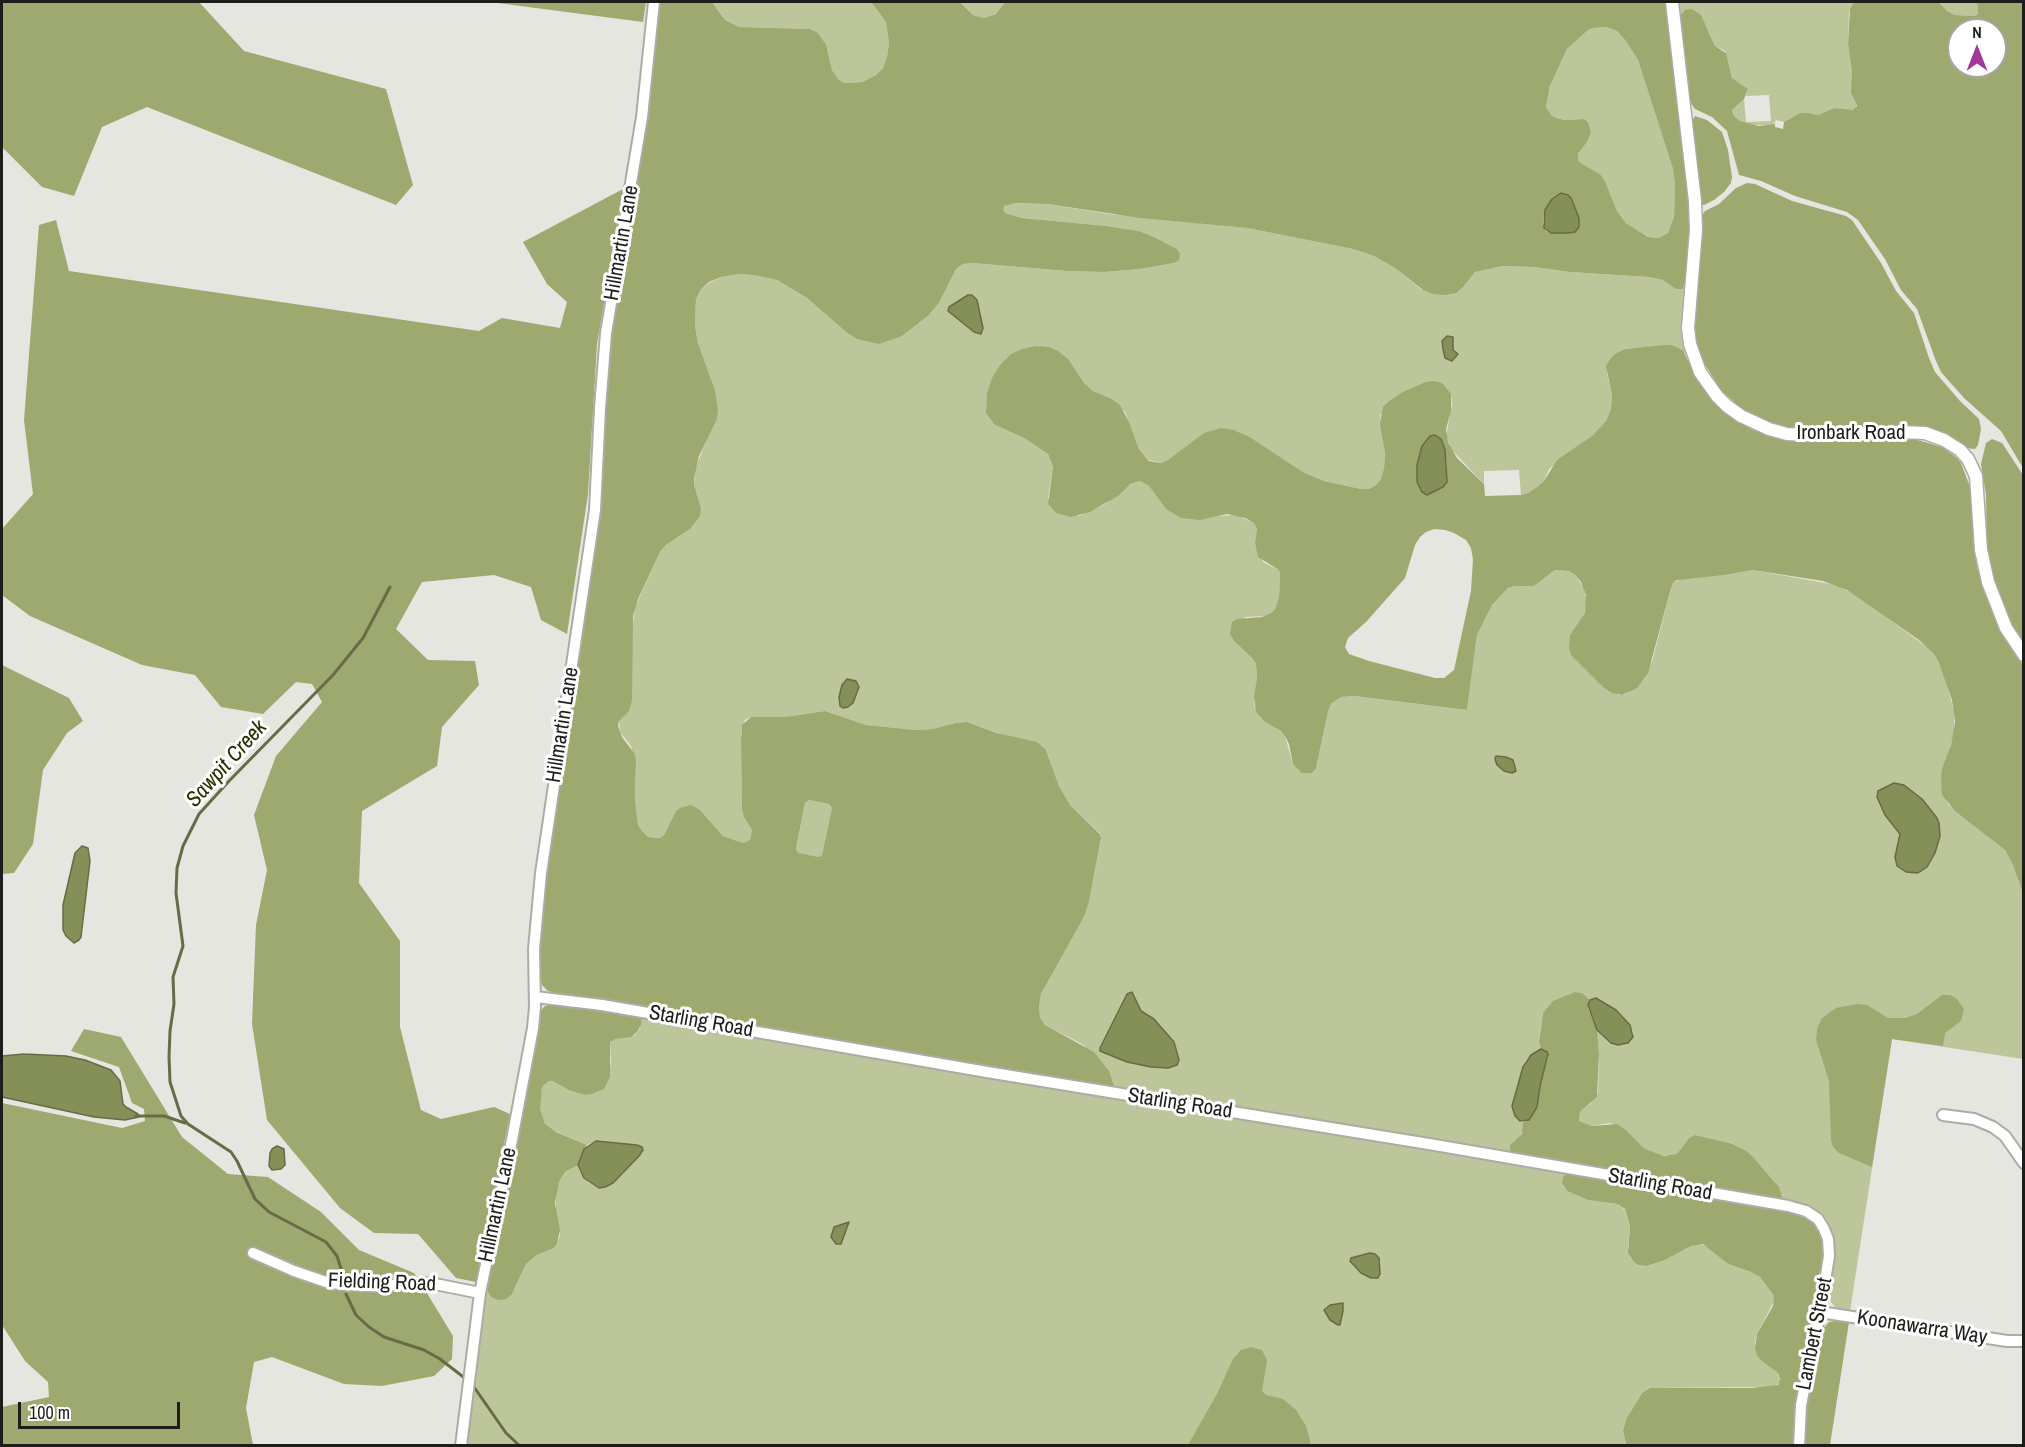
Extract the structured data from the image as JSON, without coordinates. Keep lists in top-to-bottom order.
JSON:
{
  "streets": {
    "street": [
      "Hillmartin Lane",
      "Ironbark Road",
      "Starling Road",
      "Fielding Road",
      "Koonawarra Way",
      "Lambert Street"
    ]
  },
  "crossings": [
    ["Hillmartin Lane", "Starling Road"],
    ["Hillmartin Lane", "Fielding Road"],
    ["Starling Road", "Lambert Street"],
    ["Koonawarra Way", "Lambert Street"]
  ],
  "water": ["Sawpit Creek"],
  "scale_bar": "100 m",
  "north": "top"
}
